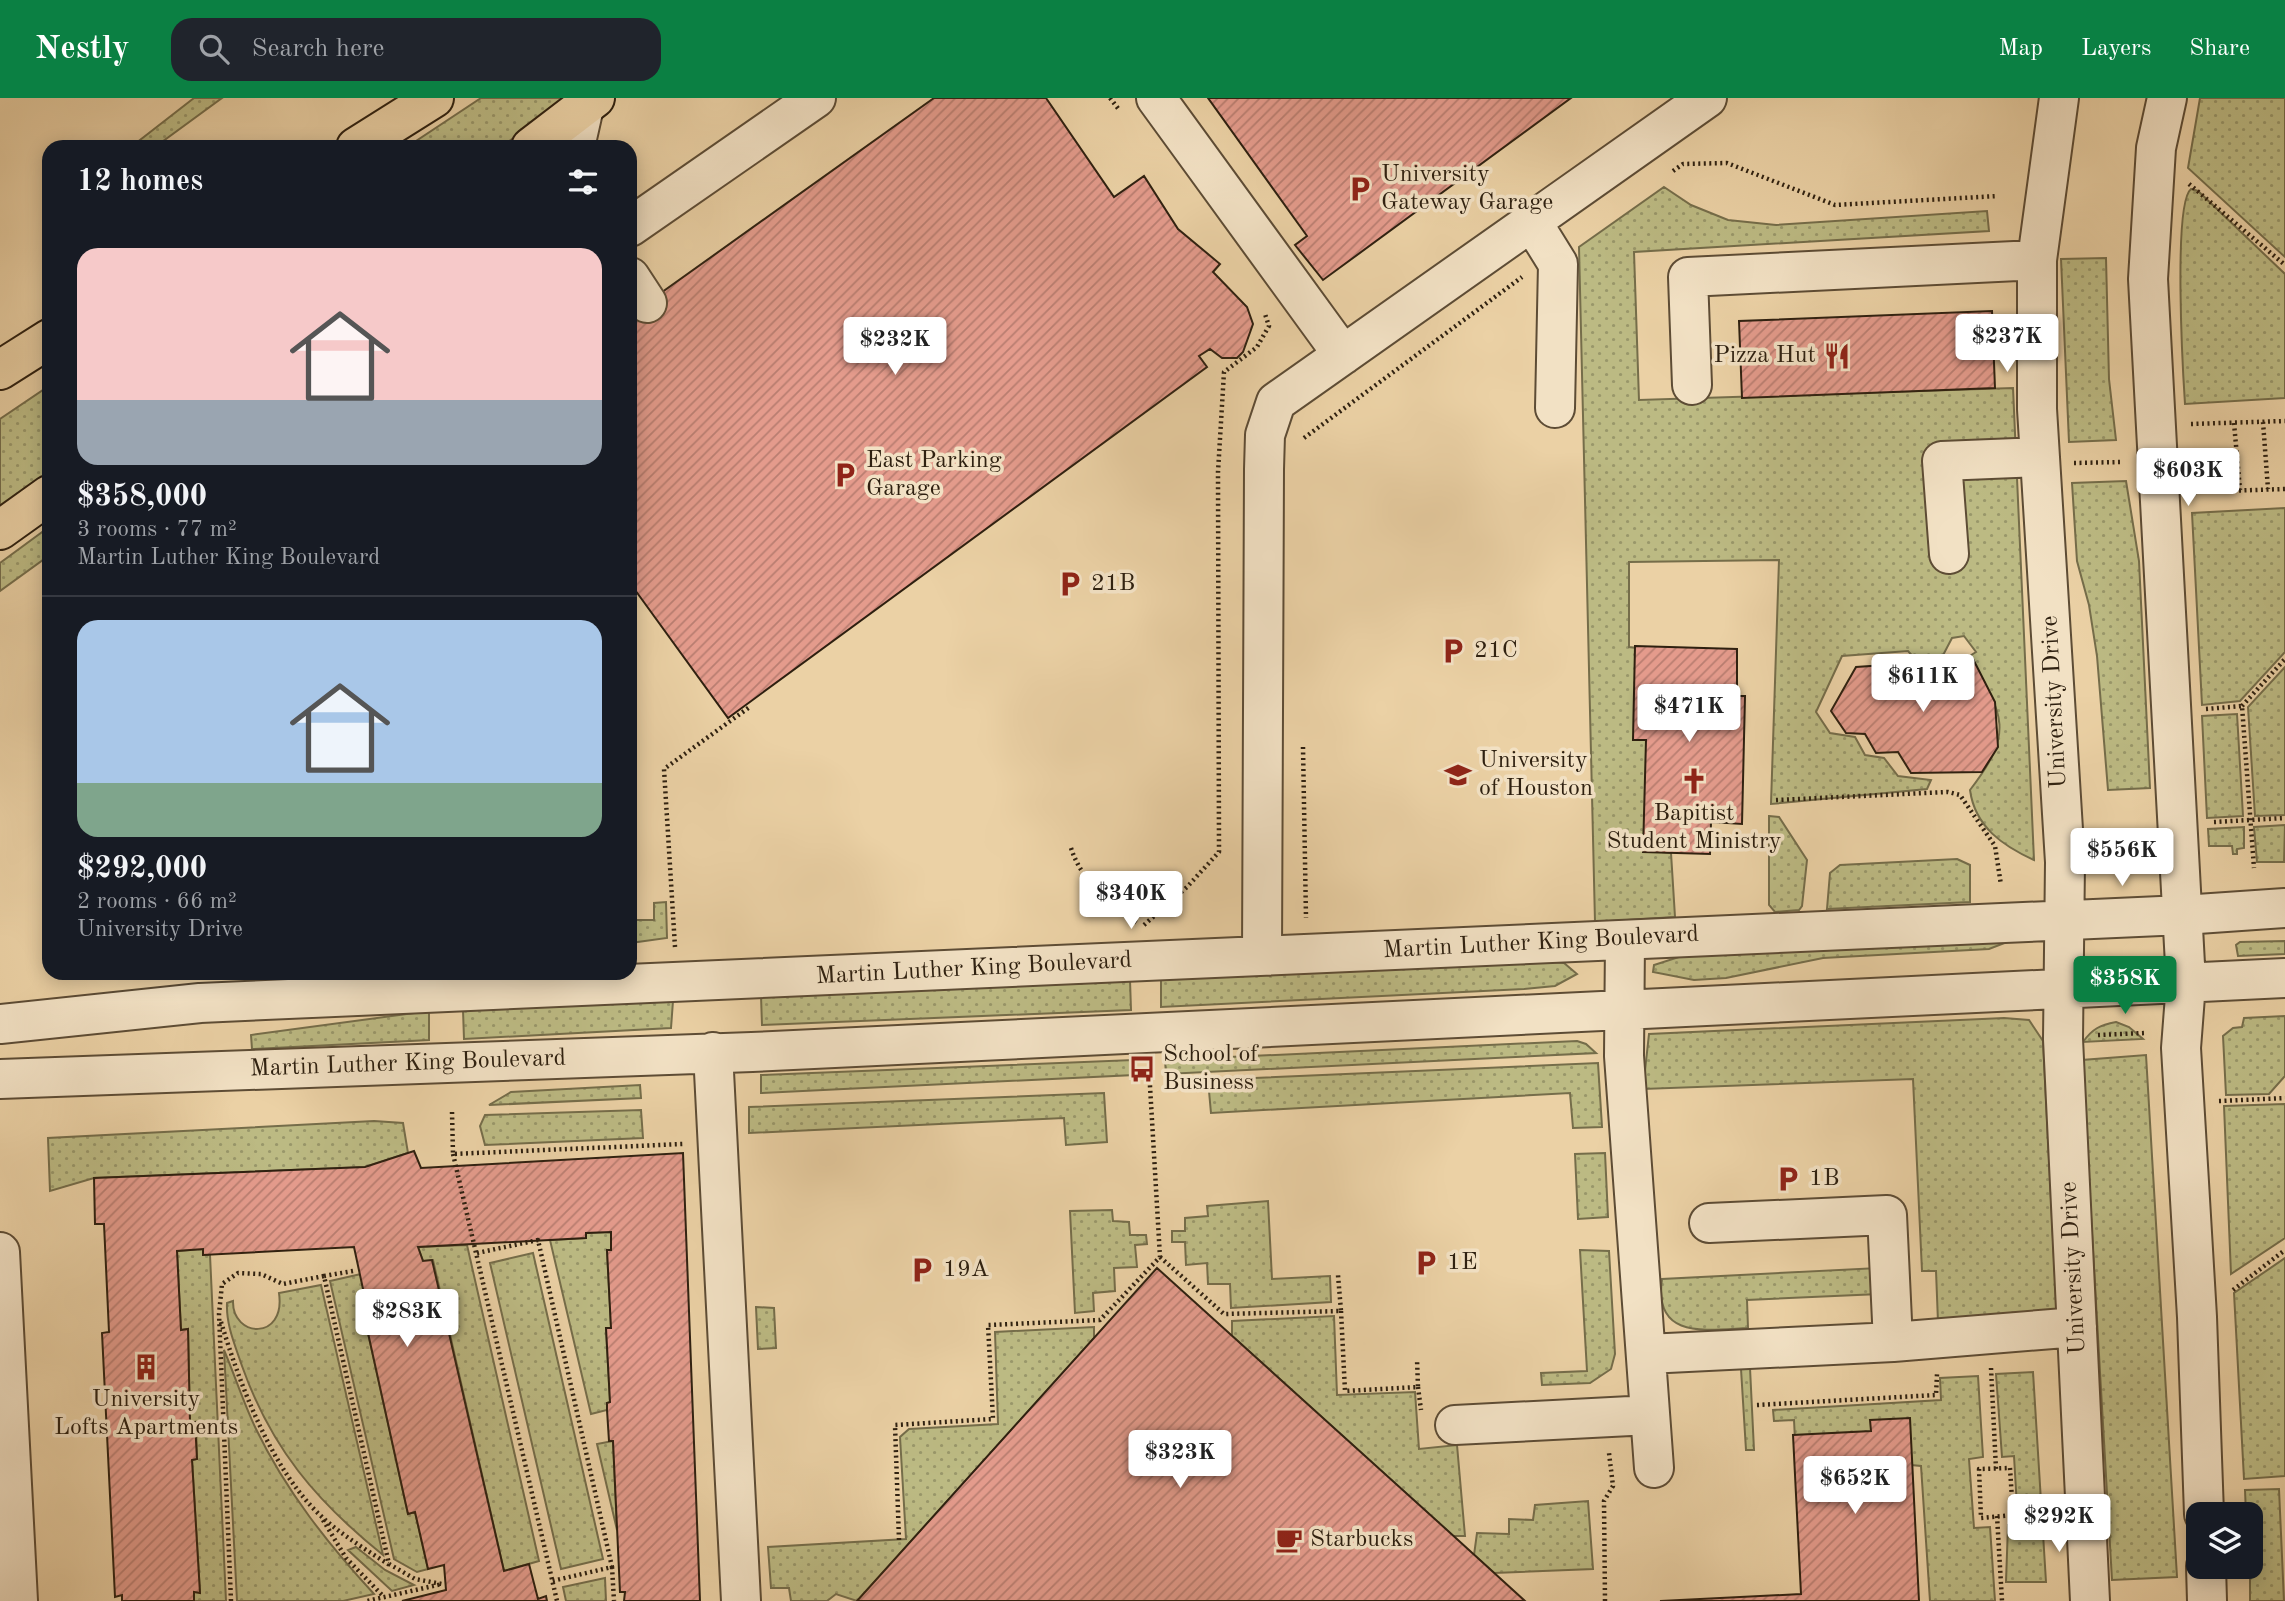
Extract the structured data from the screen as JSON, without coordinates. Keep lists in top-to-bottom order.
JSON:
{
  "streets": {
    "street": ["University Drive", "Martin Luther King Boulevard"]
  },
  "crossings": [
    ["University Drive", "Martin Luther King Boulevard"]
  ],
  "places": {
    "parking": [
      "University Gateway Garage",
      "East Parking Garage",
      "21B",
      "21C",
      "1B",
      "1E",
      "19A"
    ],
    "restaurant": ["Pizza Hut"],
    "school or university": ["University of Houston"],
    "church": ["Bapitist Student Ministry"],
    "bus stop": ["School of Business"],
    "building": ["University Lofts Apartments"],
    "cafe": ["Starbucks"]
  },
  "page": {
    "header": "Nestly",
    "search": "Search here",
    "nav": ["Map", "Layers", "Share"],
    "heading": "12 homes",
    "list": [
      {
        "name": "$358,000",
        "note": "3 rooms · 77 m² · Martin Luther King Boulevard"
      },
      {
        "name": "$292,000",
        "note": "2 rooms · 66 m² · University Drive"
      }
    ],
    "price": [
      "$237K",
      "$232K",
      "$603K",
      "$611K",
      "$471K",
      "$556K",
      "$340K",
      "$358K",
      "$283K",
      "$323K",
      "$652K",
      "$292K"
    ]
  }
}
